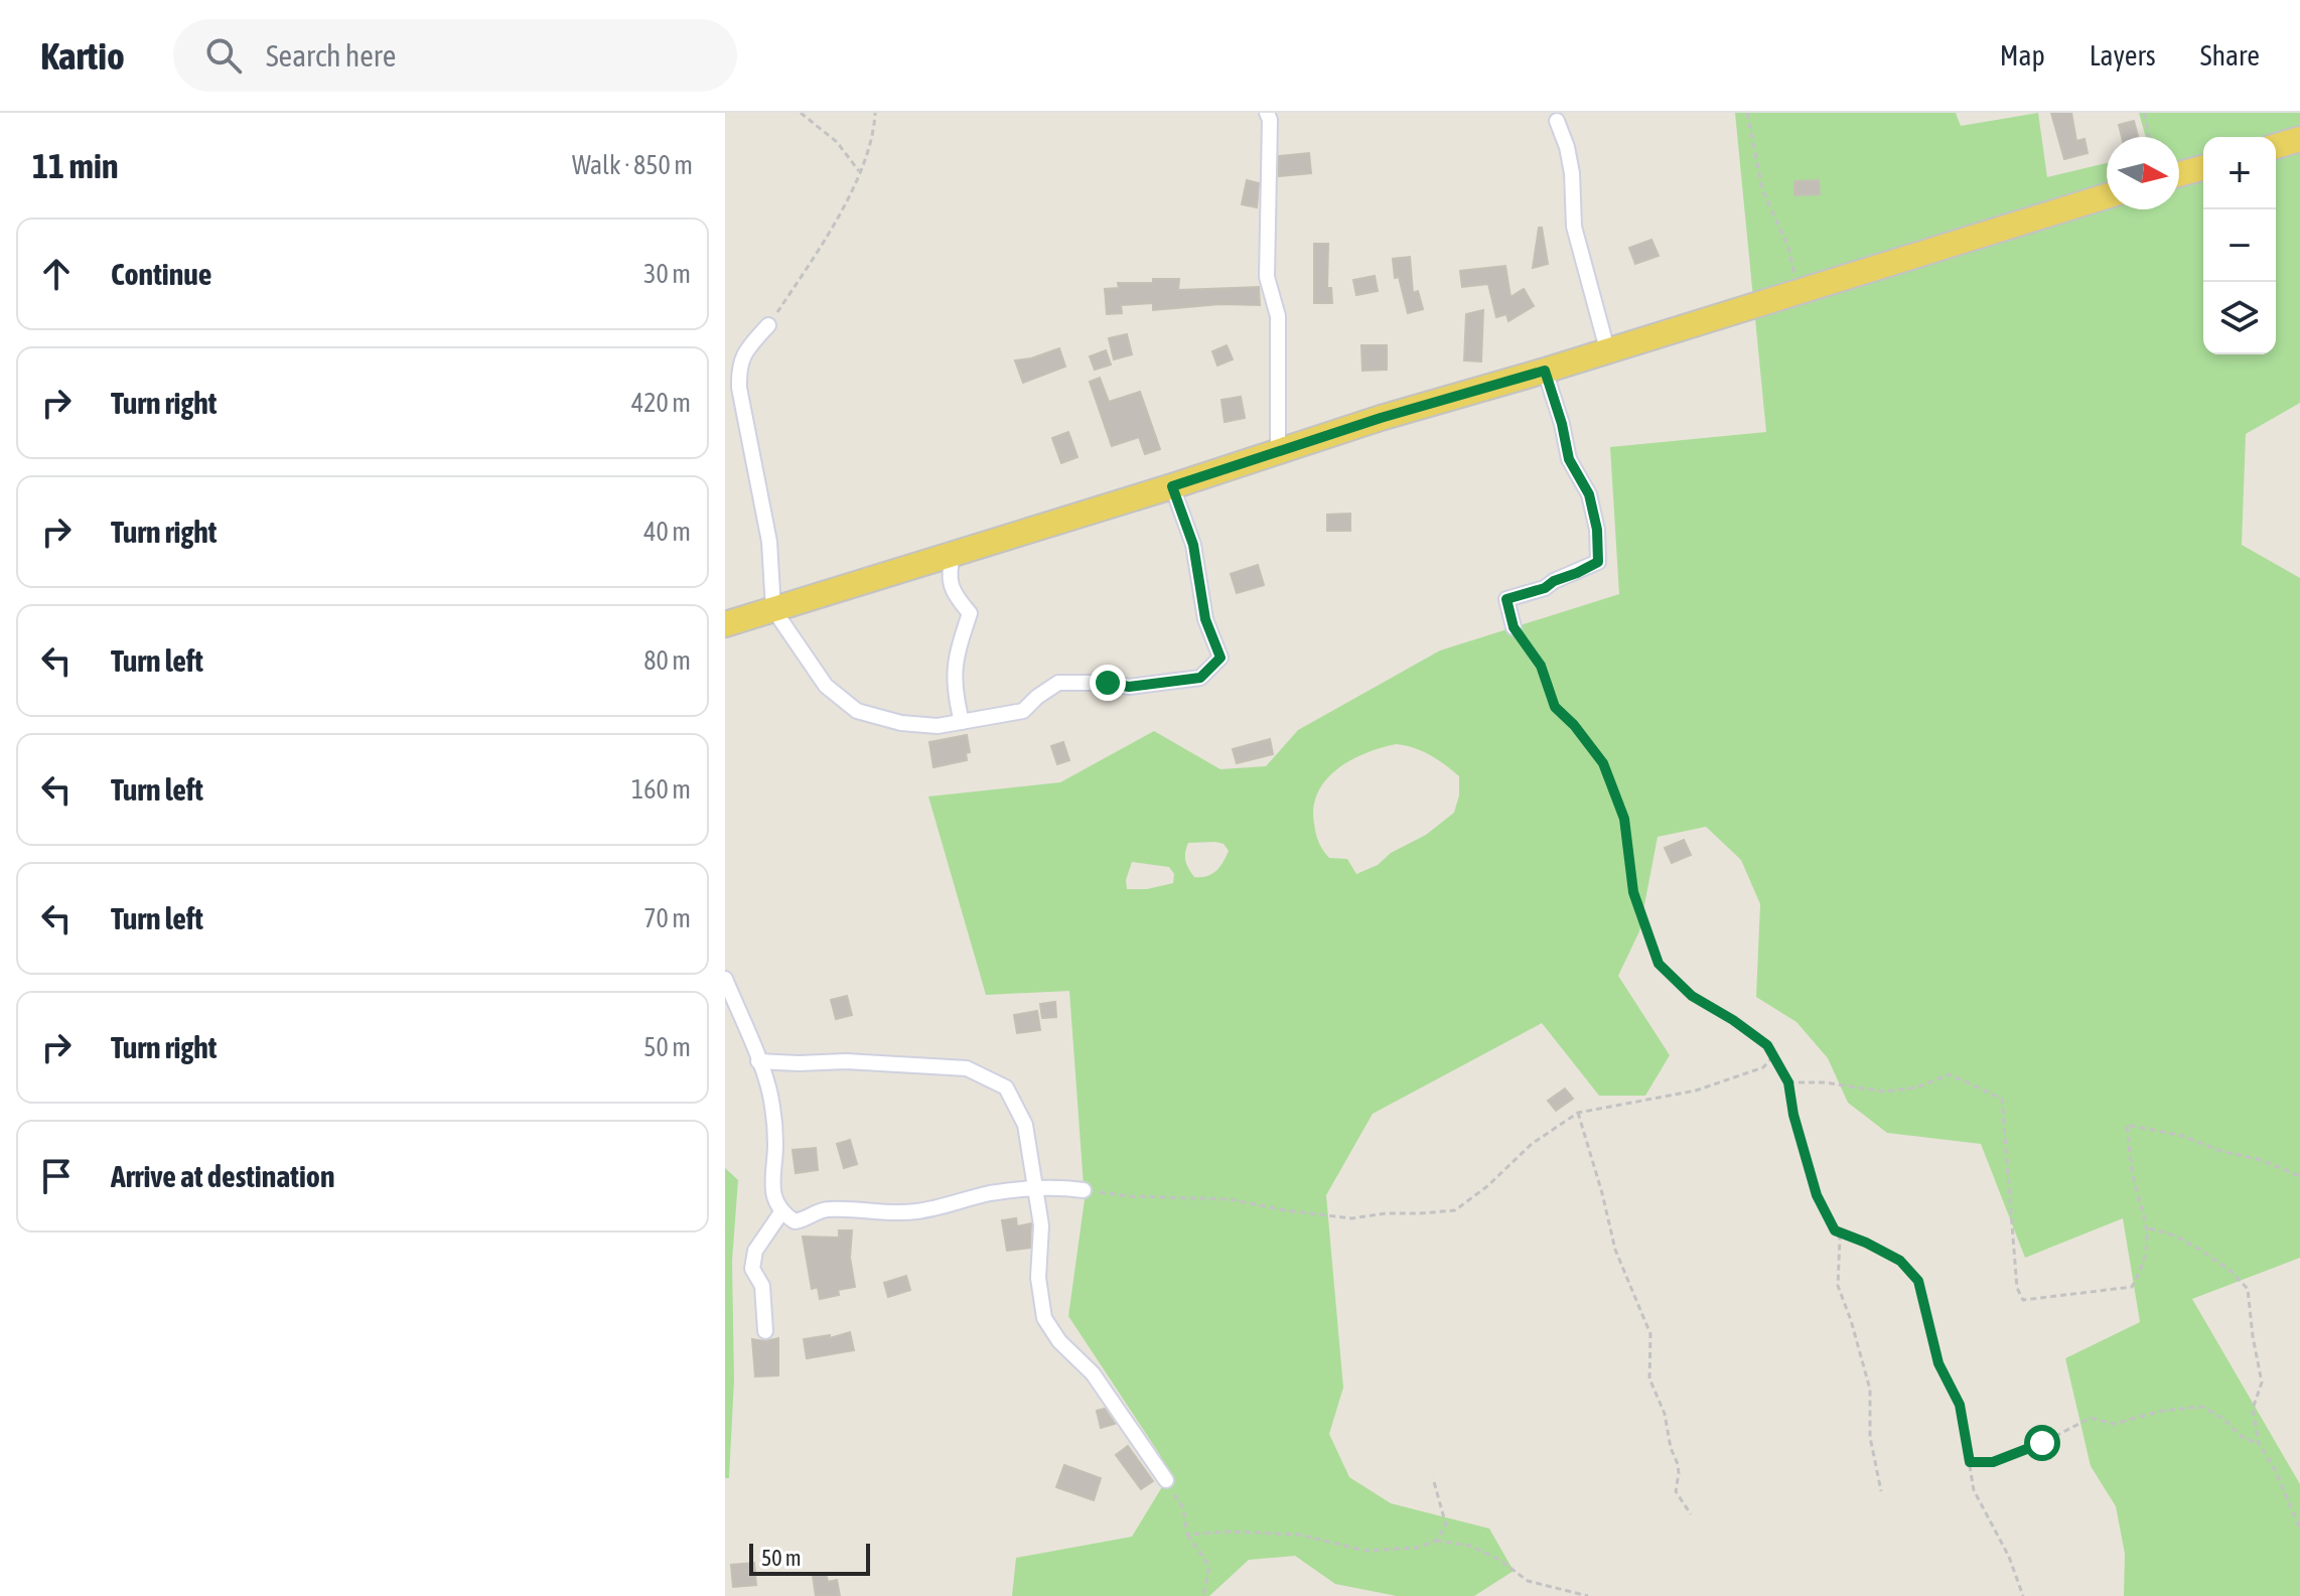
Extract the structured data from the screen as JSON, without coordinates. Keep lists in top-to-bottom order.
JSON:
{
  "scale_bar": "50 m",
  "north": "right",
  "page": {
    "header": "Kartio",
    "search": "Search here",
    "nav": ["Map", "Layers", "Share"],
    "heading": ["11 min", "Walk · 850 m"],
    "map_buttons": ["+", "−"],
    "list": [
      ["Continue", "30 m"],
      ["Turn right", "420 m"],
      ["Turn right", "40 m"],
      ["Turn left", "80 m"],
      ["Turn left", "160 m"],
      ["Turn left", "70 m"],
      ["Turn right", "50 m"],
      "Arrive at destination"
    ],
    "scale": "50 m"
  }
}
